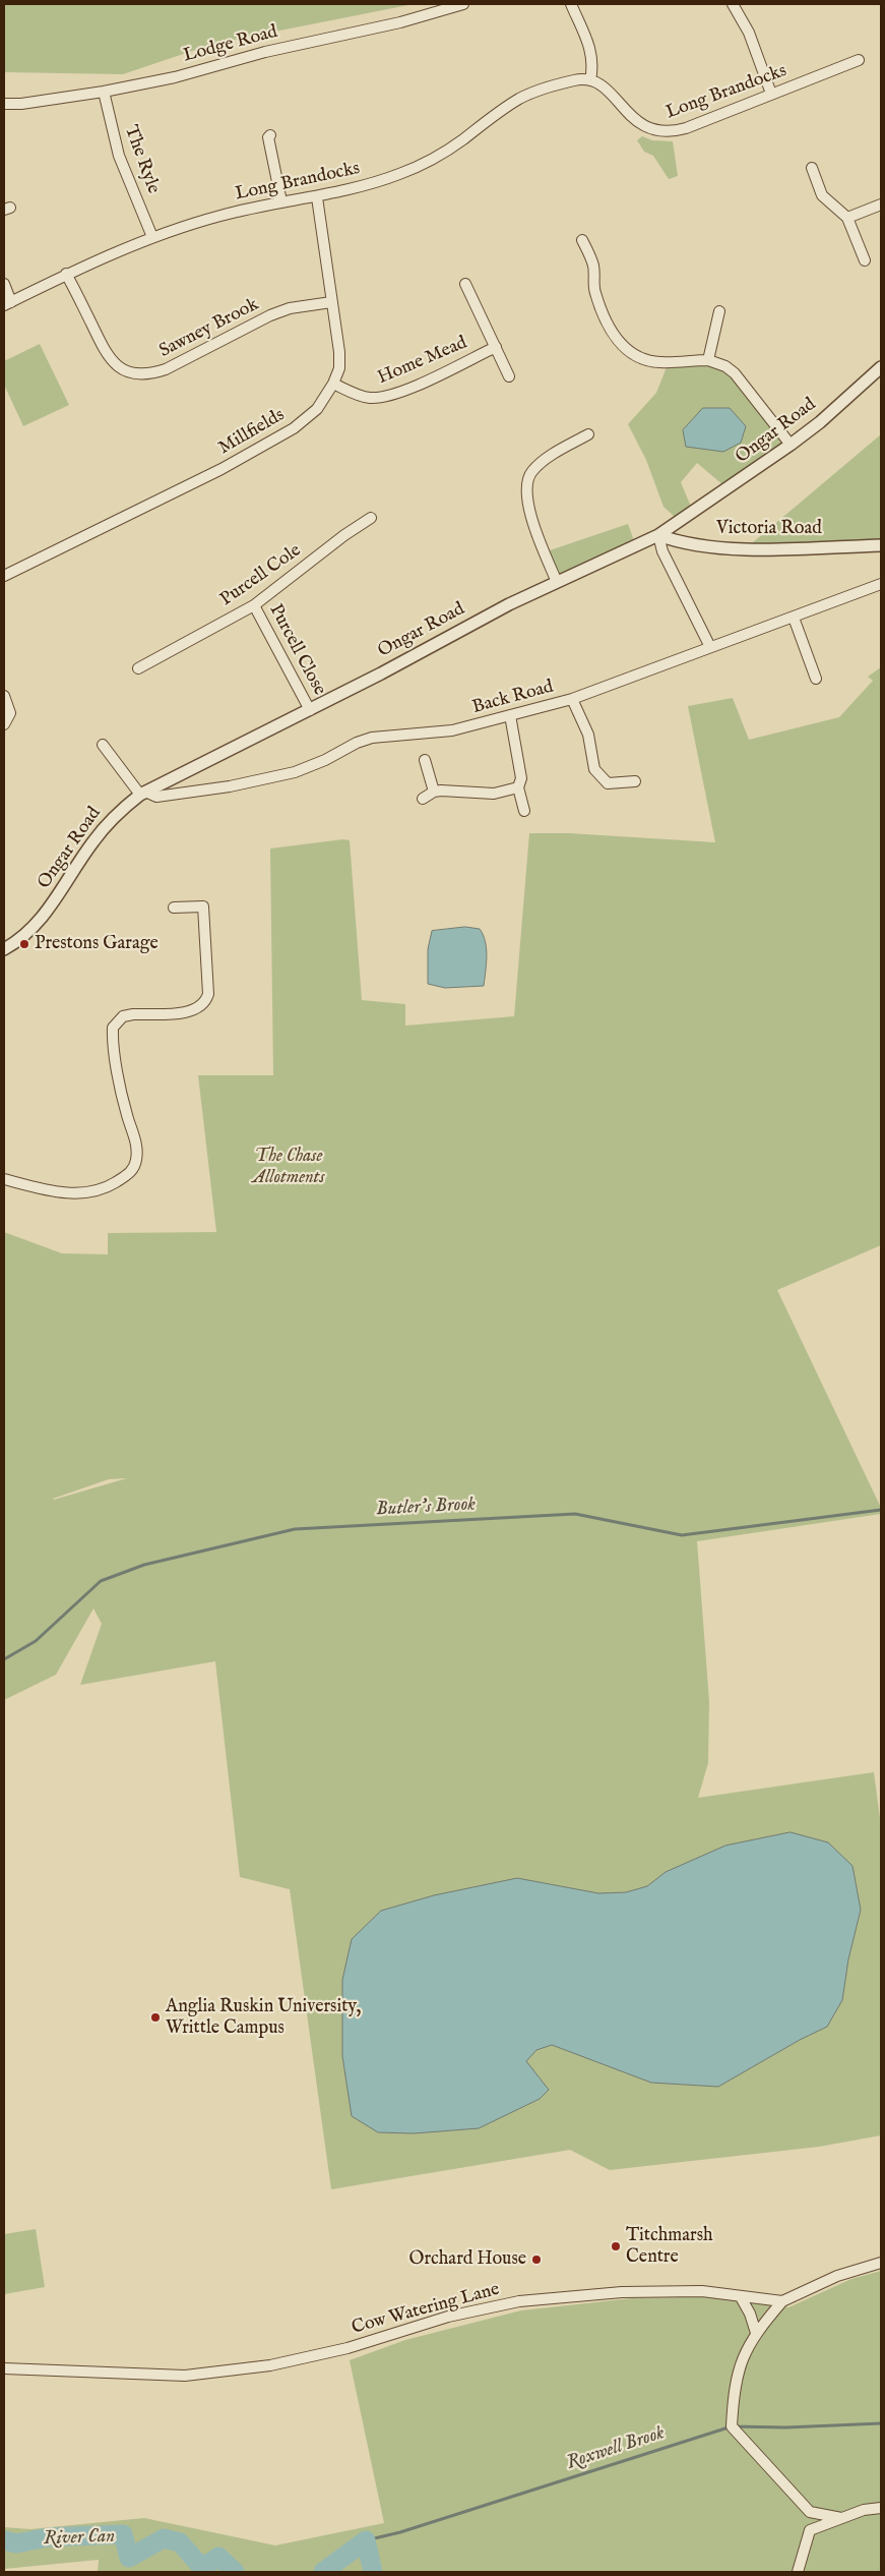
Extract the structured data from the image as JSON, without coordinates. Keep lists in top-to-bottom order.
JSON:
{
  "streets": {
    "street": [
      "Lodge Road",
      "Long Brandocks",
      "The Ryle",
      "Sawney Brook",
      "Home Mead",
      "Ongar Road",
      "Millfields",
      "Victoria Road",
      "Purcell Cole",
      "Purcell Close",
      "Back Road",
      "Cow Watering Lane"
    ]
  },
  "crossings": [
    ["Lodge Road", "The Ryle"],
    ["Long Brandocks", "The Ryle"],
    ["Long Brandocks", "Sawney Brook"],
    ["Long Brandocks", "Millfields"],
    ["Sawney Brook", "Millfields"],
    ["Home Mead", "Millfields"],
    ["Ongar Road", "Victoria Road"],
    ["Ongar Road", "Purcell Close"],
    ["Ongar Road", "Back Road"],
    ["Purcell Cole", "Purcell Close"]
  ],
  "water": ["Butler's Brook", "Roxwell Brook", "River Can"],
  "parks": ["The Chase Allotments"],
  "places": [
    "Prestons Garage",
    "Anglia Ruskin University, Writtle Campus",
    "Titchmarsh Centre",
    "Orchard House"
  ]
}
